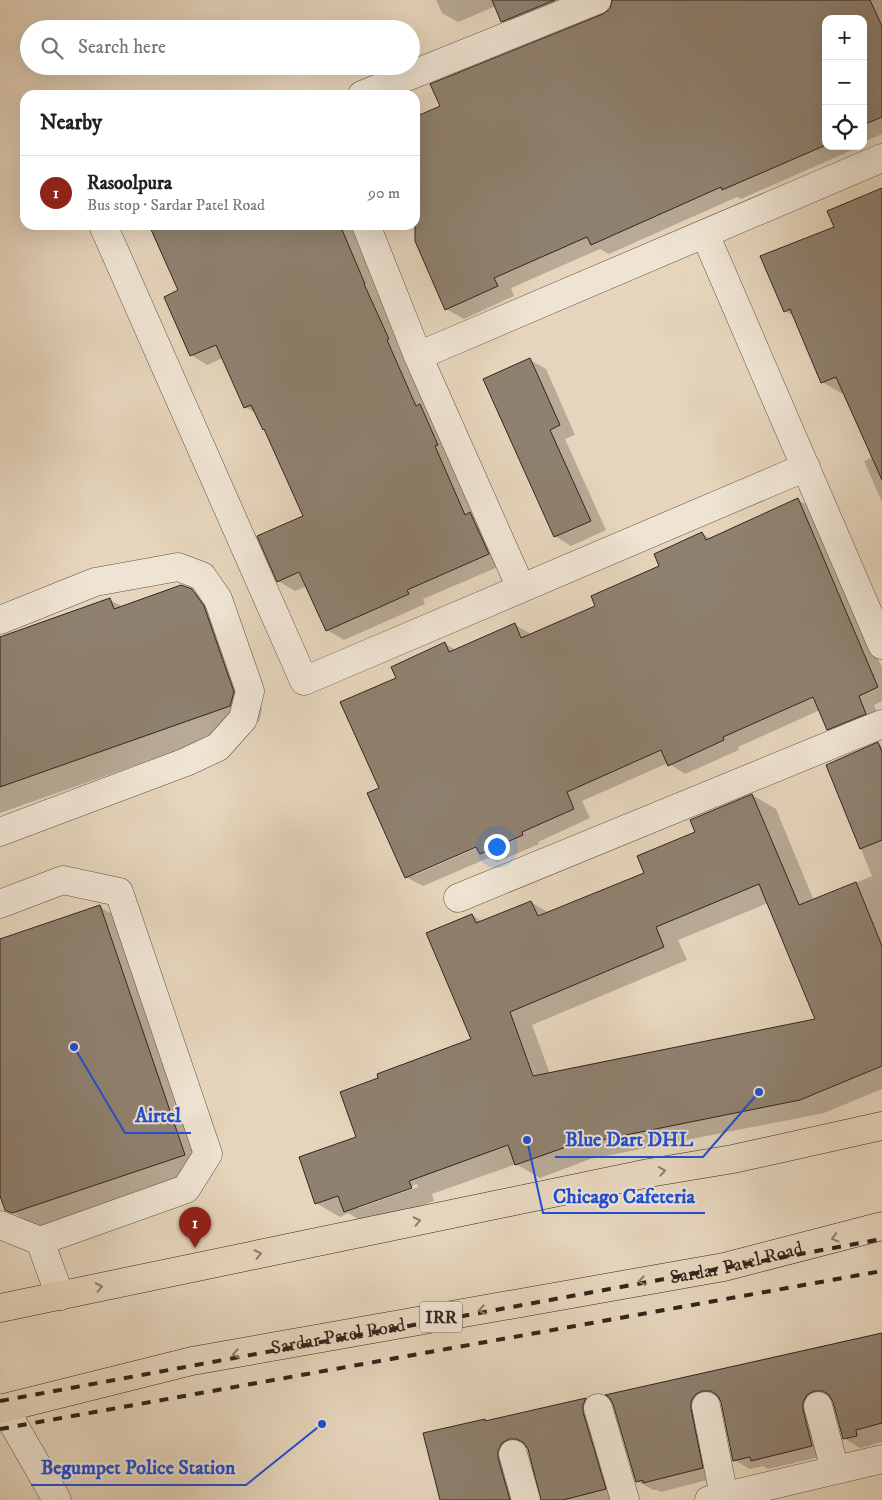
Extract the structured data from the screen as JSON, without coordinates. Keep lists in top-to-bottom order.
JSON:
{
  "streets": {
    "main road": ["Sardar Patel Road", "IRR"]
  },
  "places": [
    "Airtel",
    "Blue Dart DHL",
    "Chicago Cafeteria",
    "Begumpet Police Station"
  ],
  "page": {
    "map_buttons": ["+", "−"],
    "search": "Search here",
    "heading": "Nearby",
    "list": [
      {
        "mark": "1",
        "name": "Rasoolpura",
        "note": "Bus stop · Sardar Patel Road",
        "value": "90 m"
      }
    ],
    "pins": "1"
  }
}
